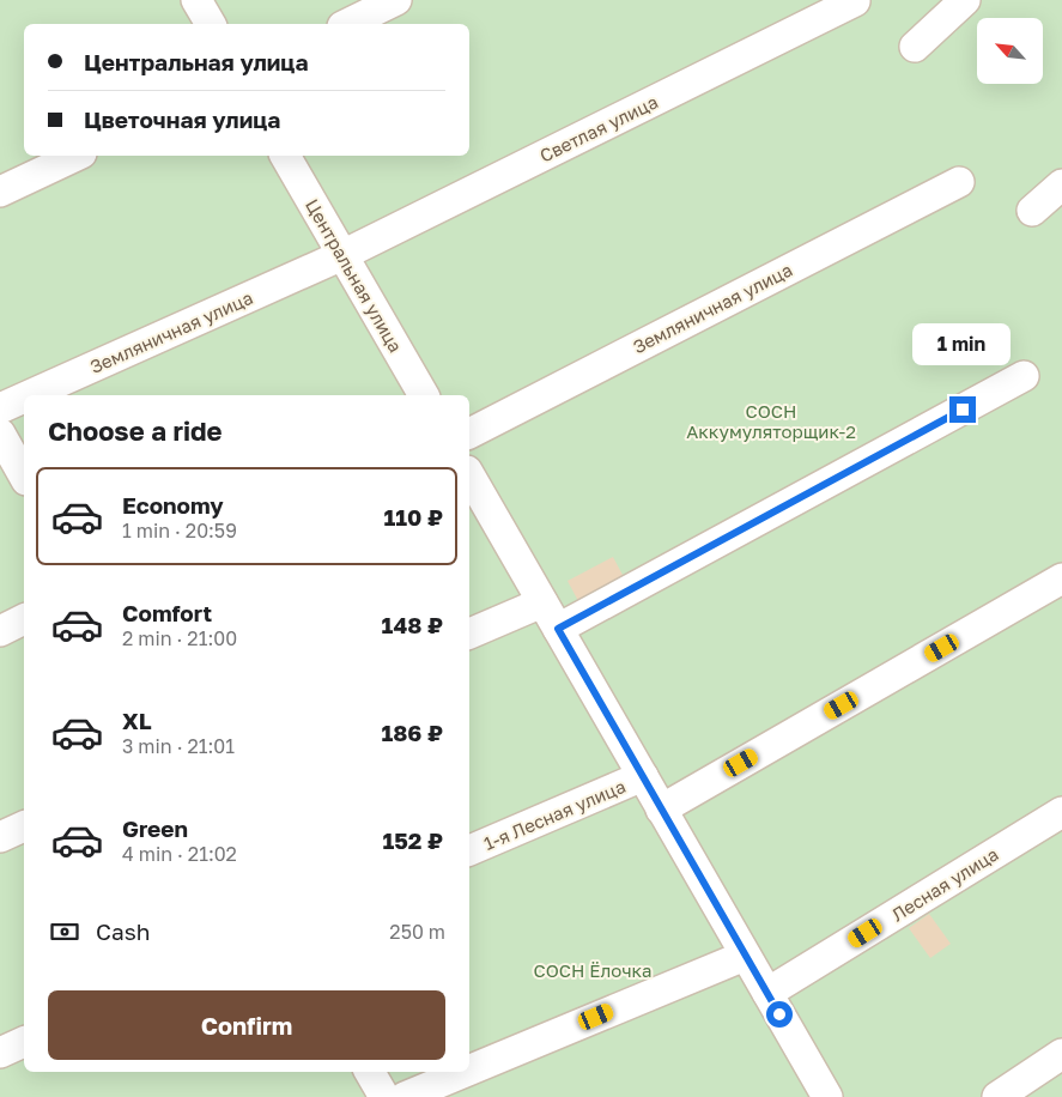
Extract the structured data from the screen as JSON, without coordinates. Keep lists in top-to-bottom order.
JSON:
{
  "streets": {
    "street": [
      "Светлая улица",
      "Центральная улица",
      "Земляничная улица",
      "1-я Лесная улица",
      "Лесная улица"
    ]
  },
  "crossings": [
    ["Светлая улица", "Центральная улица"],
    ["Светлая улица", "Земляничная улица"],
    ["Центральная улица", "Земляничная улица"]
  ],
  "parks": ["СОСН Аккумуляторщик-2", "СОСН Ёлочка"],
  "north": "top left",
  "page": {
    "banner": ["Центральная улица", "Цветочная улица"],
    "bubble": "1 min",
    "heading": "Choose a ride",
    "list": [
      {
        "name": "Economy",
        "note": "1 min · 20:59",
        "value": "110 ₽"
      },
      {
        "name": "Comfort",
        "note": "2 min · 21:00",
        "value": "148 ₽"
      },
      {
        "name": "XL",
        "note": "3 min · 21:01",
        "value": "186 ₽"
      },
      {
        "name": "Green",
        "note": "4 min · 21:02",
        "value": "152 ₽"
      }
    ],
    "pay": ["Cash", "250 m"],
    "buttons": "Confirm"
  }
}
